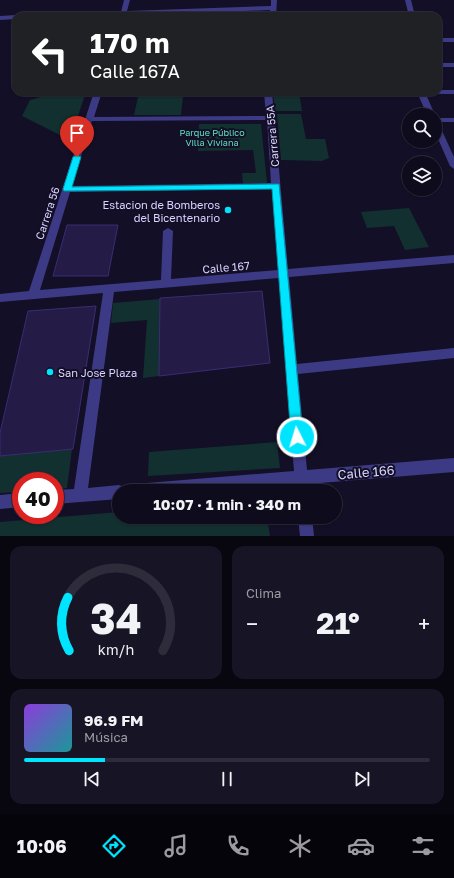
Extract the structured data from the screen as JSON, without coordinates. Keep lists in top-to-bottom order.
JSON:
{
  "streets": {
    "street": [
      "Carrera 55A",
      "Carrera 56",
      "Calle 167",
      "Calle 166"
    ]
  },
  "crossings": [
    ["Carrera 55A", "Calle 167"],
    ["Carrera 56", "Calle 167"]
  ],
  "parks": ["Parque Público Villa Viviana"],
  "places": ["Estacion de Bomberos del Bicentenario", "San Jose Plaza"],
  "page": {
    "turn": ["170 m", "Calle 167A"],
    "limit": "40",
    "trip": "10:07 · 1 min · 340 m",
    "tile": "Clima",
    "heat": ["−", "21°", "+"],
    "song": ["96.9 FM", "Música"],
    "tabs": "10:06",
    "gauge": ["34", "km/h"]
  }
}
